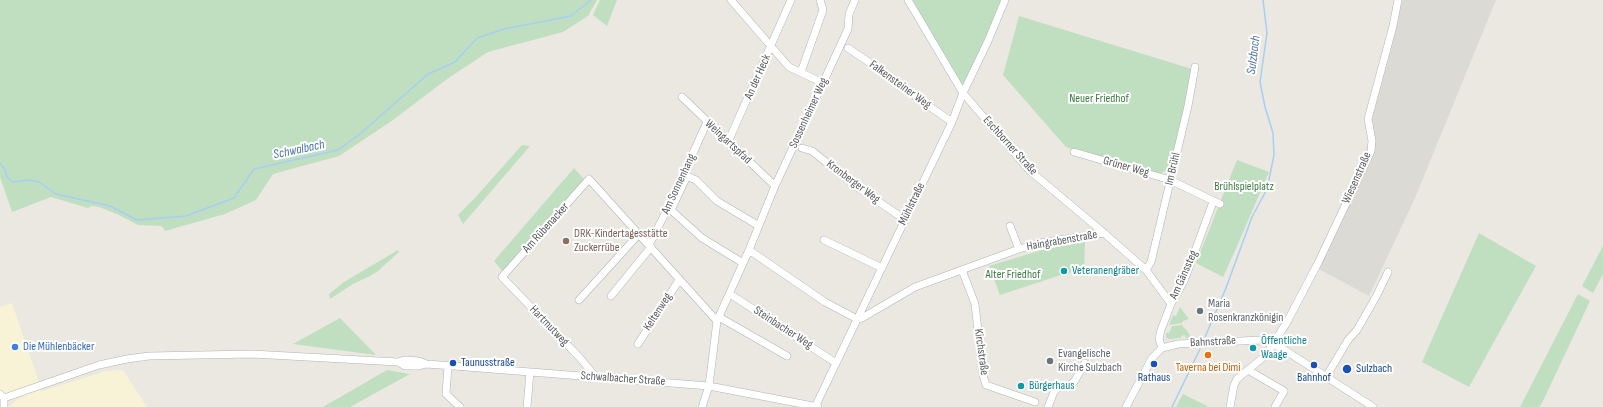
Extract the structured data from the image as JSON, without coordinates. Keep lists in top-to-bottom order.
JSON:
{
  "streets": {
    "street": [
      "An der Heck",
      "Falkensteiner Weg",
      "Sossenheimer Weg",
      "Weingartspfad",
      "Eschborner Straße",
      "Grüner Weg",
      "Im Brühl",
      "Wiesenstraße",
      "Kronberger Weg",
      "Am Sonnenhang",
      "Mühlstraße",
      "Am Rübenacker",
      "Haingrabenstraße",
      "Am Gänssteg",
      "Keltenweg",
      "Hartmutweg",
      "Steinbacher Weg",
      "Bahnstraße",
      "Kirchstraße",
      "Schwalbacher Straße"
    ]
  },
  "crossings": [
    ["An der Heck", "Sossenheimer Weg"],
    ["An der Heck", "Weingartspfad"],
    ["Falkensteiner Weg", "Mühlstraße"],
    ["Sossenheimer Weg", "Weingartspfad"],
    ["Sossenheimer Weg", "Keltenweg"],
    ["Sossenheimer Weg", "Steinbacher Weg"],
    ["Sossenheimer Weg", "Schwalbacher Straße"],
    ["Weingartspfad", "Am Sonnenhang"],
    ["Eschborner Straße", "Im Brühl"],
    ["Eschborner Straße", "Mühlstraße"],
    ["Eschborner Straße", "Haingrabenstraße"],
    ["Eschborner Straße", "Am Gänssteg"],
    ["Grüner Weg", "Im Brühl"],
    ["Grüner Weg", "Am Gänssteg"],
    ["Wiesenstraße", "Bahnstraße"],
    ["Kronberger Weg", "Mühlstraße"],
    ["Am Sonnenhang", "Keltenweg"],
    ["Mühlstraße", "Haingrabenstraße"],
    ["Mühlstraße", "Steinbacher Weg"],
    ["Mühlstraße", "Schwalbacher Straße"],
    ["Am Rübenacker", "Keltenweg"],
    ["Am Rübenacker", "Hartmutweg"],
    ["Haingrabenstraße", "Kirchstraße"],
    ["Am Gänssteg", "Bahnstraße"],
    ["Hartmutweg", "Schwalbacher Straße"]
  ],
  "water": ["Sulzbach", "Schwalbach"],
  "parks": ["Neuer Friedhof", "Brühlspielplatz", "Alter Friedhof"],
  "places": [
    "DRK-Kindertagesstätte Zuckerrübe",
    "Veteranengräber",
    "Maria Rosenkranzkönigin",
    "Die Mühlenbäcker",
    "Öffentliche Waage",
    "Taverna bei Dimi",
    "Evangelische Kirche Sulzbach",
    "Taunusstraße",
    "Rathaus",
    "Bahnhof",
    "Sulzbach",
    "Bürgerhaus"
  ]
}
